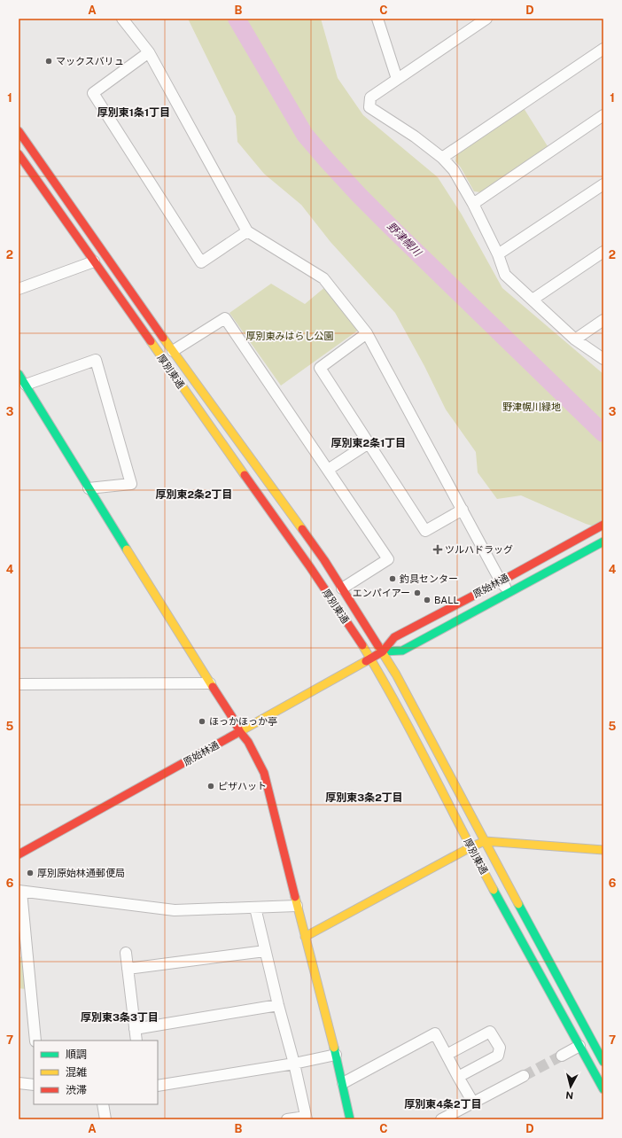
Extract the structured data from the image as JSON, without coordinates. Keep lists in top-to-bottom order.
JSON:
{
  "streets": {
    "street": ["厚別東通", "原始林通"]
  },
  "crossings": [
    ["厚別東通", "原始林通"]
  ],
  "districts": [
    "厚別東1条1丁目",
    "厚別東2条1丁目",
    "厚別東2条2丁目",
    "厚別東3条2丁目",
    "厚別東3条3丁目",
    "厚別東4条2丁目"
  ],
  "water": ["野津幌川"],
  "parks": ["厚別東みはらし公園", "野津幌川緑地"],
  "places": {
    "other": [
      "マックスバリュ",
      "釣具センター",
      "エンパイアー",
      "BALL",
      "ほっかほっか亭",
      "ピザハット",
      "厚別原始林通郵便局"
    ],
    "health": ["ツルハドラッグ"]
  },
  "legend": ["順調", "混雑", "渋滞"],
  "north": "bottom",
  "grid": {
    "columns": [
      "A",
      "B",
      "C",
      "D"
    ],
    "rows": [
      "1",
      "2",
      "3",
      "4",
      "5",
      "6",
      "7"
    ]
  }
}
